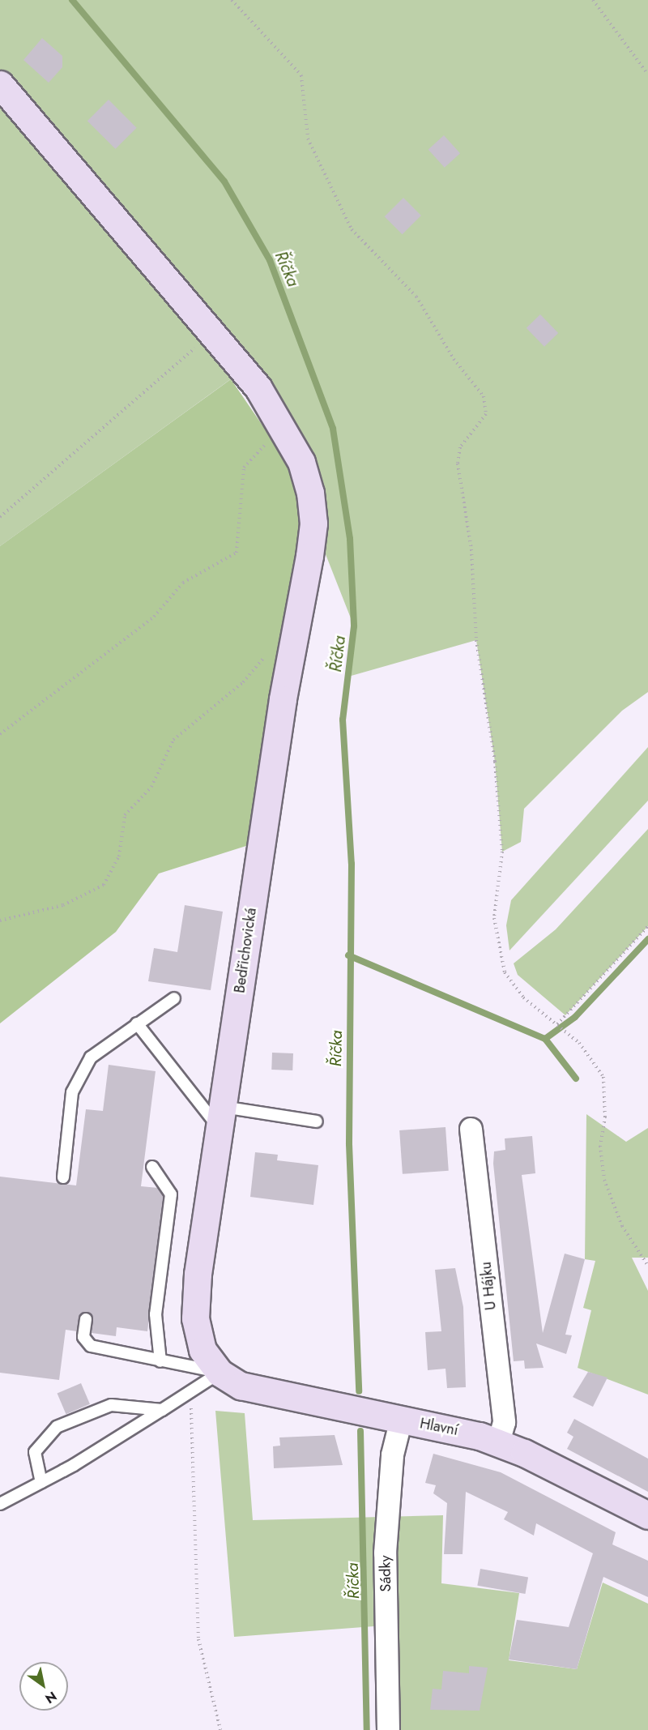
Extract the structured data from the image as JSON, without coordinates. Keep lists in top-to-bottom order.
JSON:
{
  "streets": {
    "street": [
      "Bedřichovická",
      "U Hájku",
      "Hlavní",
      "Sádky"
    ]
  },
  "crossings": [
    ["Bedřichovická", "Hlavní"],
    ["U Hájku", "Hlavní"],
    ["Hlavní", "Sádky"]
  ],
  "water": ["Říčka"],
  "north": "bottom right"
}
